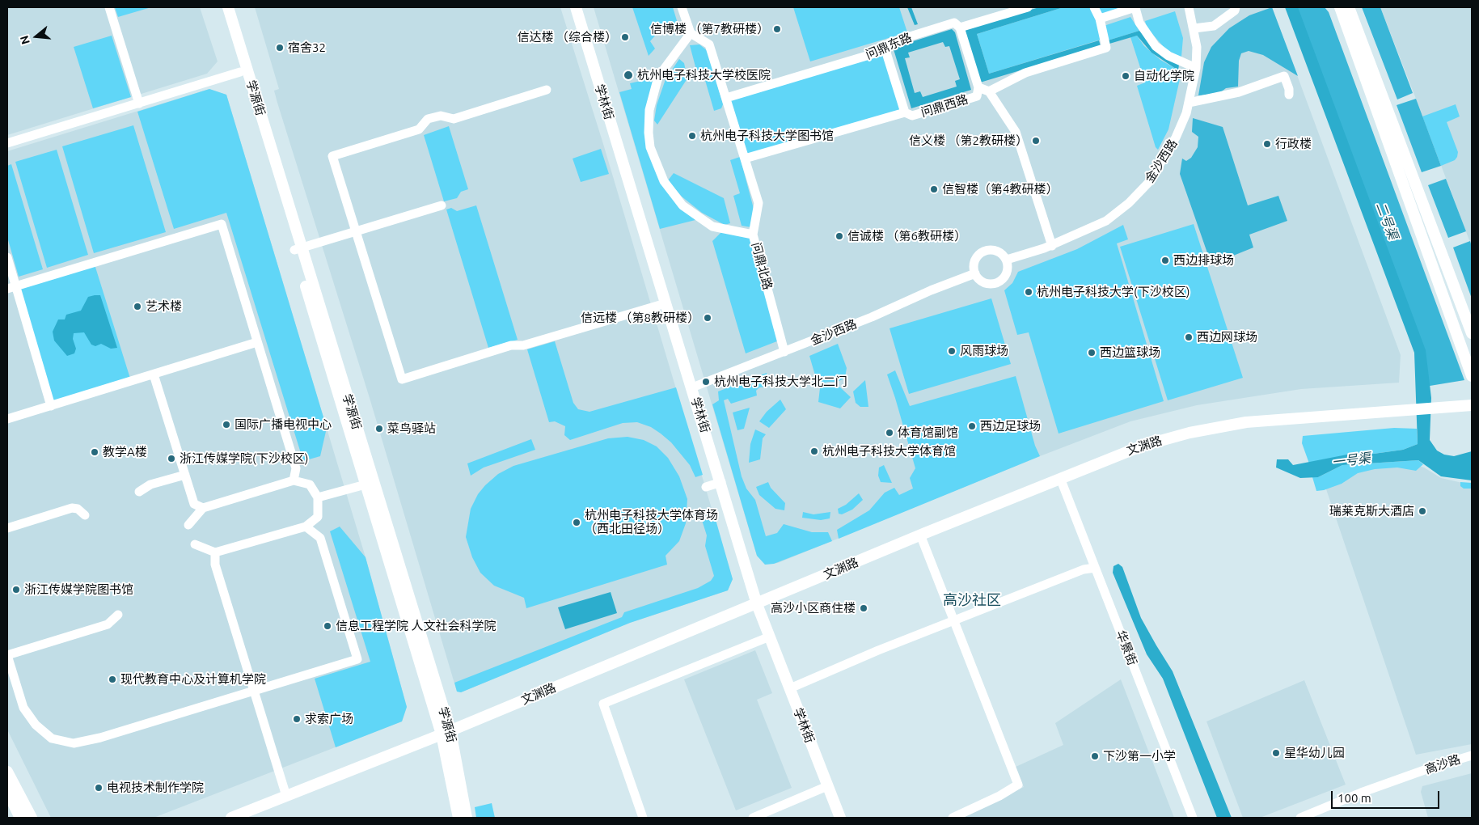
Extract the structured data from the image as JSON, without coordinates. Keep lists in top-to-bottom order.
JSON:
{
  "streets": {
    "main road": ["学源街", "学林街", "文渊路"],
    "street": [
      "问鼎东路",
      "问鼎西路",
      "金沙西路",
      "问鼎北路",
      "华景街",
      "高沙路"
    ]
  },
  "crossings": [
    ["学源街", "文渊路"],
    ["学林街", "金沙西路"],
    ["学林街", "文渊路"],
    ["金沙西路", "问鼎北路"],
    ["文渊路", "华景街"]
  ],
  "districts": ["高沙社区"],
  "water": ["二号渠", "一号渠"],
  "places": [
    "信博楼 （第7教研楼）",
    "信达楼 （综合楼）",
    "宿舍32",
    "杭州电子科技大学校医院",
    "自动化学院",
    "杭州电子科技大学图书馆",
    "信义楼 （第2教研楼）",
    "行政楼",
    "信智楼（第4教研楼）",
    "信诚楼 （第6教研楼）",
    "西边排球场",
    "杭州电子科技大学(下沙校区)",
    "艺术楼",
    "信远楼 （第8教研楼）",
    "西边网球场",
    "风雨球场",
    "西边篮球场",
    "杭州电子科技大学北二门",
    "国际广播电视中心",
    "西边足球场",
    "菜鸟驿站",
    "体育馆副馆",
    "杭州电子科技大学体育馆",
    "教学A楼",
    "浙江传媒学院(下沙校区)",
    "瑞莱克斯大酒店",
    "杭州电子科技大学体育场 （西北田径场）",
    "浙江传媒学院图书馆",
    "高沙小区商住楼",
    "信息工程学院 人文社会科学院",
    "现代教育中心及计算机学院",
    "求索广场",
    "星华幼儿园",
    "下沙第一小学",
    "电视技术制作学院"
  ],
  "scale_bar": "100 m",
  "north": "left"
}
